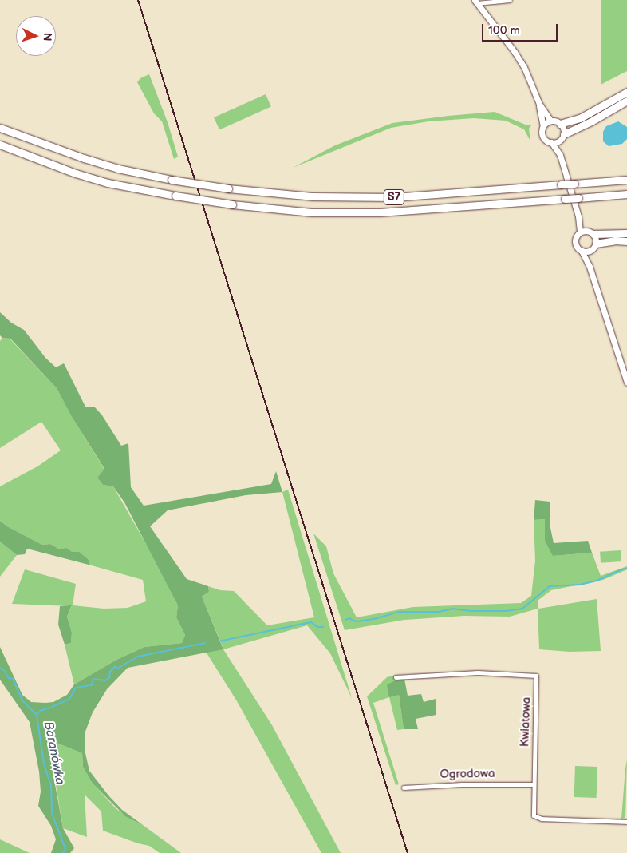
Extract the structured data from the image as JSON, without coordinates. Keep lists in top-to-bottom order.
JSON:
{
  "streets": {
    "highway": ["S7"],
    "street": ["Kwiatowa", "Ogrodowa"]
  },
  "crossings": [
    ["Kwiatowa", "Ogrodowa"]
  ],
  "water": ["Baranówka"],
  "scale_bar": "100 m",
  "north": "right"
}
